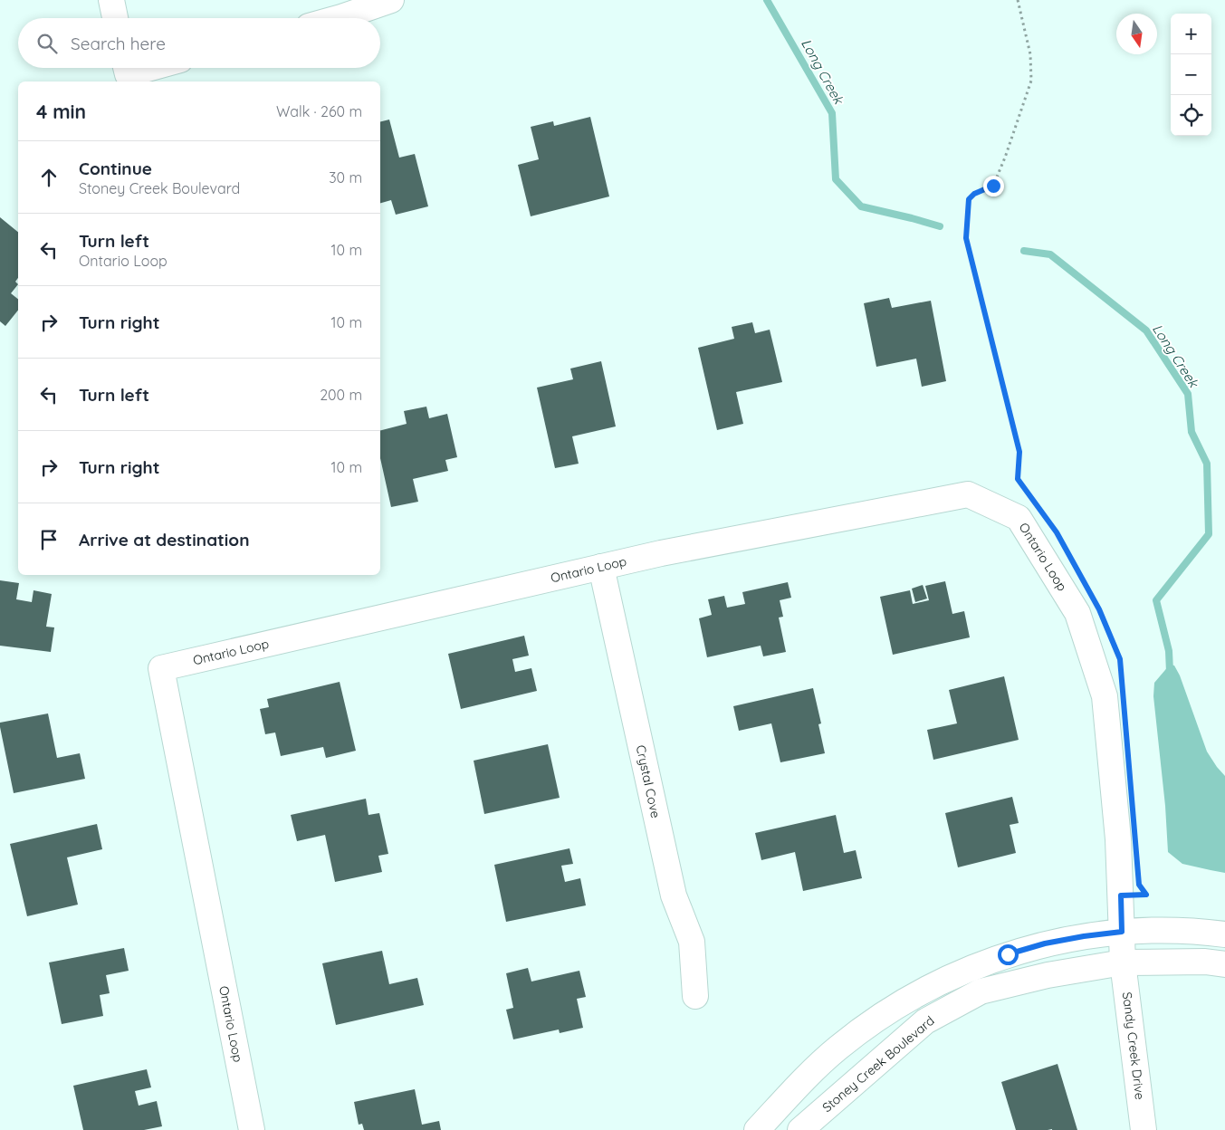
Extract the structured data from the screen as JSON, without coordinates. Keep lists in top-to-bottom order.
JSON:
{
  "streets": {
    "street": [
      "Ontario Loop",
      "Crystal Cove",
      "Sandy Creek Drive",
      "Stoney Creek Boulevard"
    ]
  },
  "crossings": [
    ["Ontario Loop", "Crystal Cove"],
    ["Ontario Loop", "Sandy Creek Drive"],
    ["Ontario Loop", "Stoney Creek Boulevard"],
    ["Sandy Creek Drive", "Stoney Creek Boulevard"]
  ],
  "water": ["Long Creek"],
  "north": "bottom",
  "page": {
    "map_buttons": ["+", "−"],
    "search": "Search here",
    "heading": ["4 min", "Walk · 260 m"],
    "list": [
      ["Continue", "Stoney Creek Boulevard", "30 m"],
      ["Turn left", "Ontario Loop", "10 m"],
      ["Turn right", "10 m"],
      ["Turn left", "200 m"],
      ["Turn right", "10 m"],
      "Arrive at destination"
    ]
  }
}
